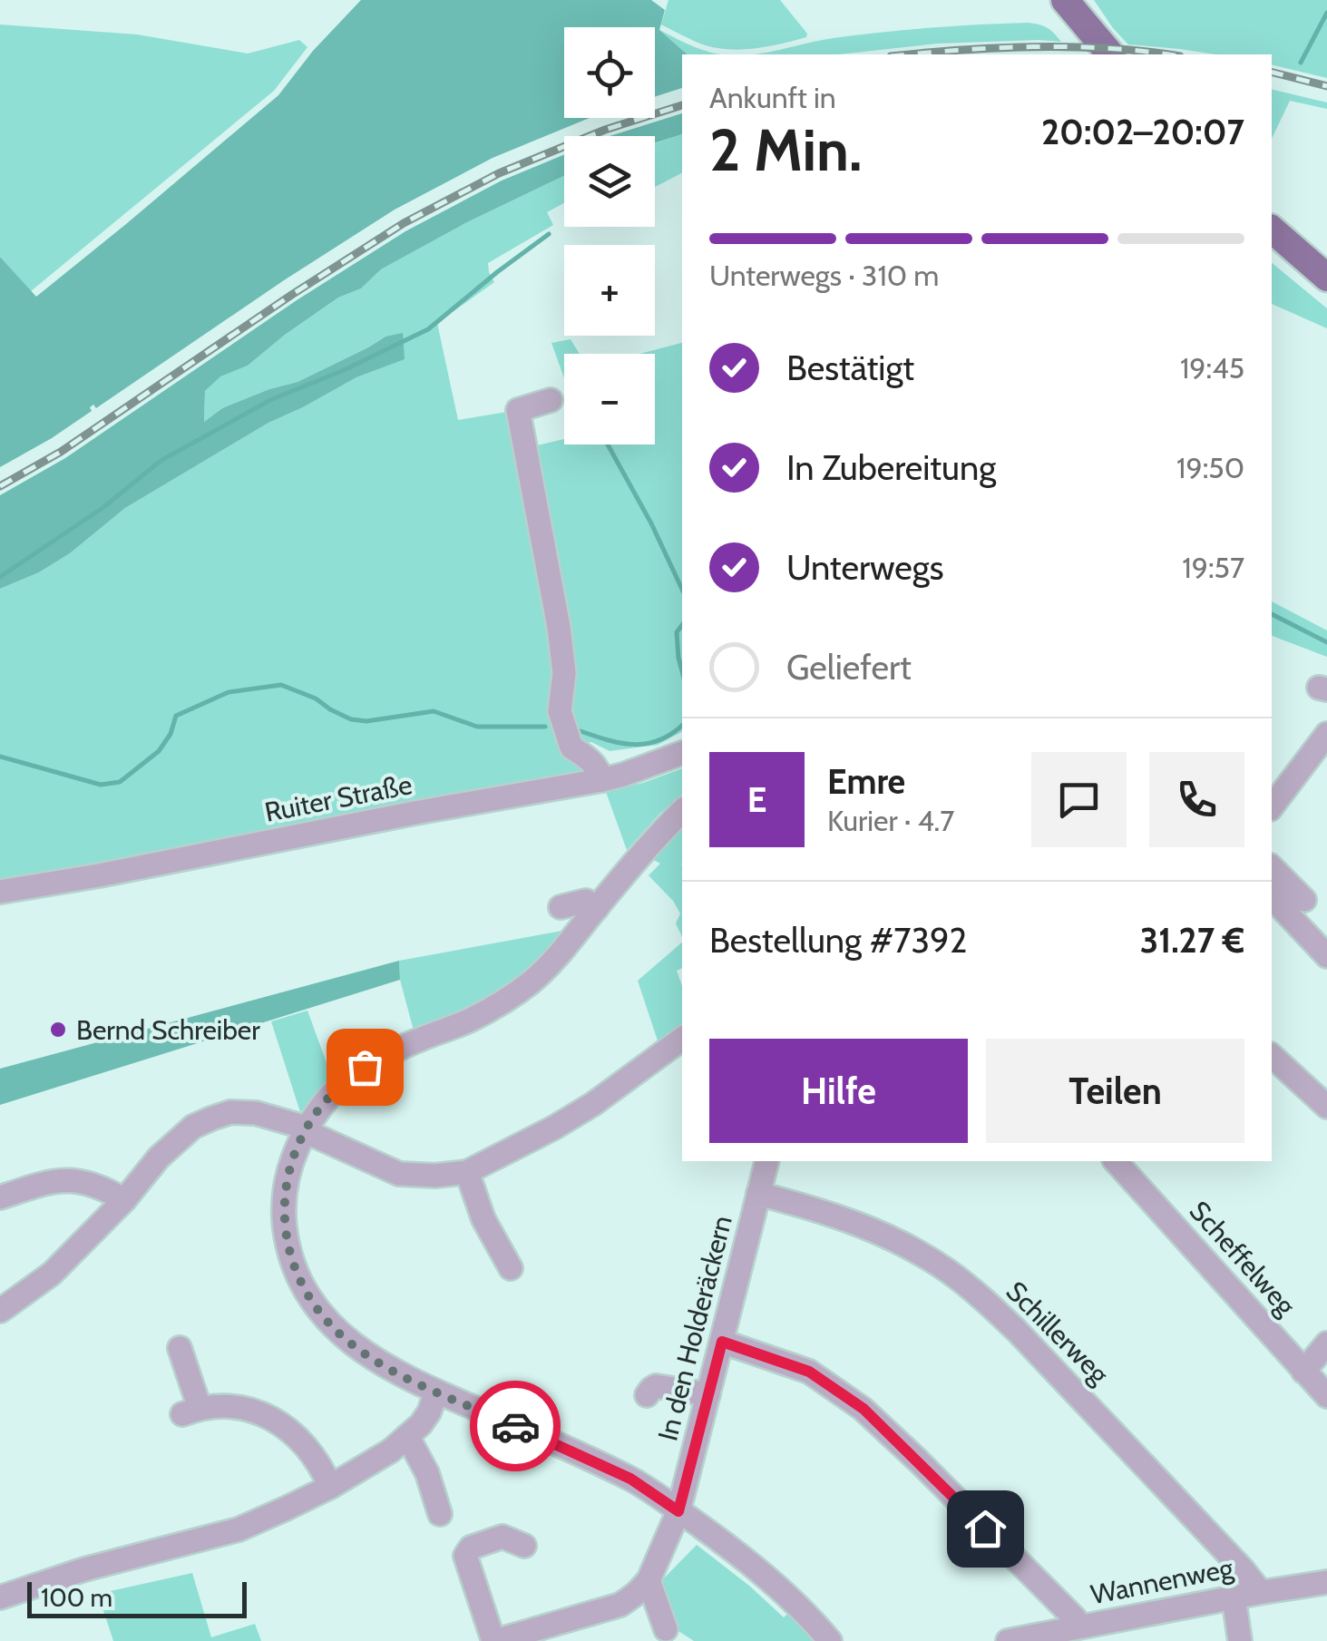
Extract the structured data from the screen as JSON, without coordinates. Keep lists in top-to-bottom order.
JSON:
{
  "streets": {
    "street": [
      "Ruiter Straße",
      "Scheffelweg",
      "In den Holderäckern",
      "Schillerweg",
      "Wannenweg"
    ]
  },
  "crossings": [
    ["In den Holderäckern", "Schillerweg"],
    ["Schillerweg", "Wannenweg"]
  ],
  "places": ["Bernd Schreiber"],
  "scale_bar": "100 m",
  "page": {
    "map_buttons": ["+", "−"],
    "heading": ["2 Min.", "Ankunft in", "20:02–20:07"],
    "panel": [
      "Emre",
      "Kurier · 4.7",
      "Bestellung #7392",
      "31.27 €"
    ],
    "bar": "Unterwegs · 310 m",
    "list": [
      ["Bestätigt", "19:45"],
      ["In Zubereitung", "19:50"],
      ["Unterwegs", "19:57"],
      "Geliefert"
    ],
    "round": "E",
    "buttons": ["Hilfe", "Teilen"],
    "scale": "100 m"
  }
}
